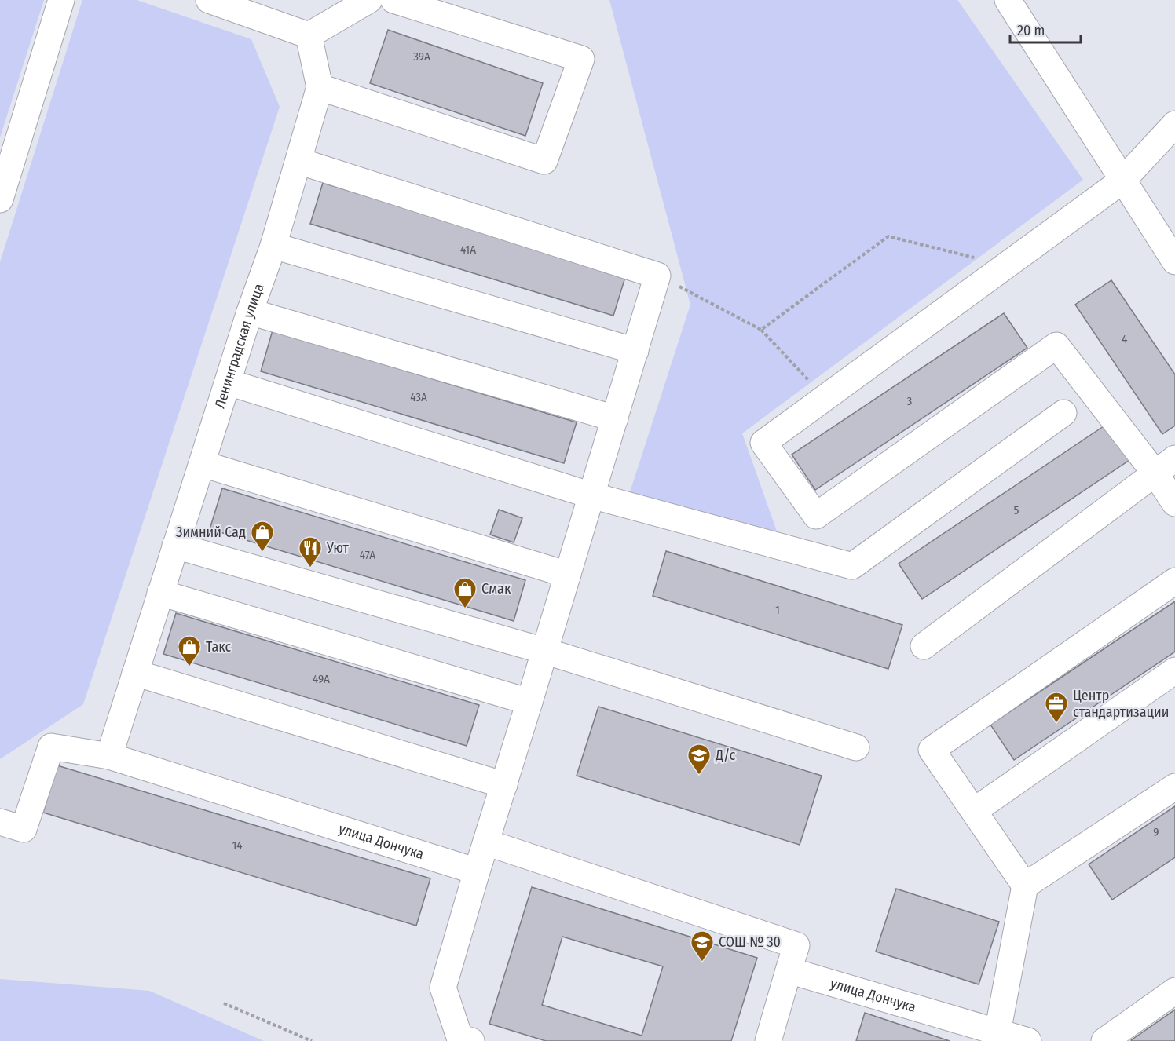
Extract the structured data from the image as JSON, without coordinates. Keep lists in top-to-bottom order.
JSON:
{
  "streets": {
    "street": ["Ленинградская улица", "улица Дончука"]
  },
  "crossings": [
    ["Ленинградская улица", "улица Дончука"]
  ],
  "places": {
    "shop": ["Зимний Сад", "Смак", "Такс"],
    "restaurant": ["Уют"],
    "office": ["Центр стандартизации"],
    "school or university": ["Д/с", "СОШ № 30"]
  },
  "house_numbers": [
    "39А",
    "41А",
    "4",
    "43А",
    "3",
    "5",
    "47А",
    "1",
    "49А",
    "9",
    "14"
  ],
  "scale_bar": "20 m"
}
